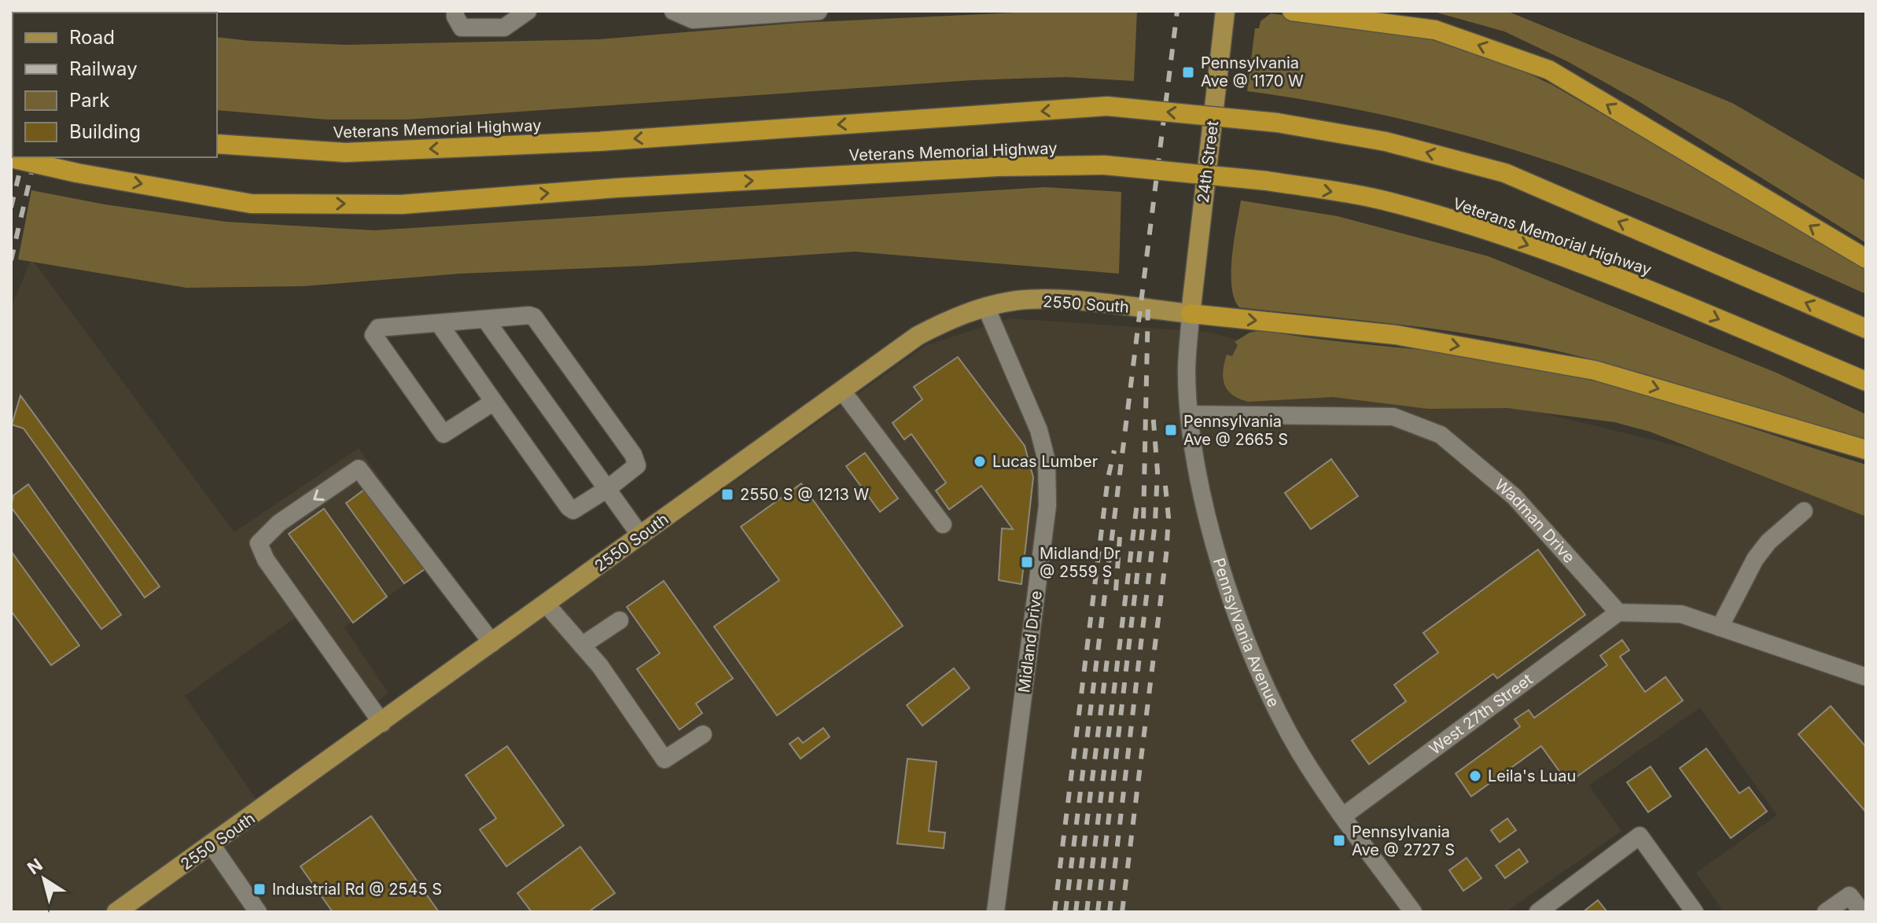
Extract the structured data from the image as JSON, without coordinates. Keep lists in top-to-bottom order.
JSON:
{
  "streets": {
    "highway": ["Veterans Memorial Highway"],
    "main road": ["24th Street", "2550 South"],
    "street": [
      "Wadman Drive",
      "Pennsylvania Avenue",
      "Midland Drive",
      "West 27th Street"
    ]
  },
  "crossings": [
    ["24th Street", "2550 South"],
    ["24th Street", "Pennsylvania Avenue"],
    ["2550 South", "Pennsylvania Avenue"],
    ["2550 South", "Midland Drive"],
    ["Wadman Drive", "Pennsylvania Avenue"],
    ["Wadman Drive", "West 27th Street"],
    ["Pennsylvania Avenue", "West 27th Street"]
  ],
  "places": {
    "transit": [
      "Pennsylvania Ave @ 1170 W",
      "Pennsylvania Ave @ 2665 S",
      "2550 S @ 1213 W",
      "Midland Dr @ 2559 S",
      "Pennsylvania Ave @ 2727 S",
      "Industrial Rd @ 2545 S"
    ],
    "other": ["Lucas Lumber", "Leila's Luau"]
  },
  "legend": [
    "Road",
    "Railway",
    "Park",
    "Building"
  ],
  "north": "top left"
}
